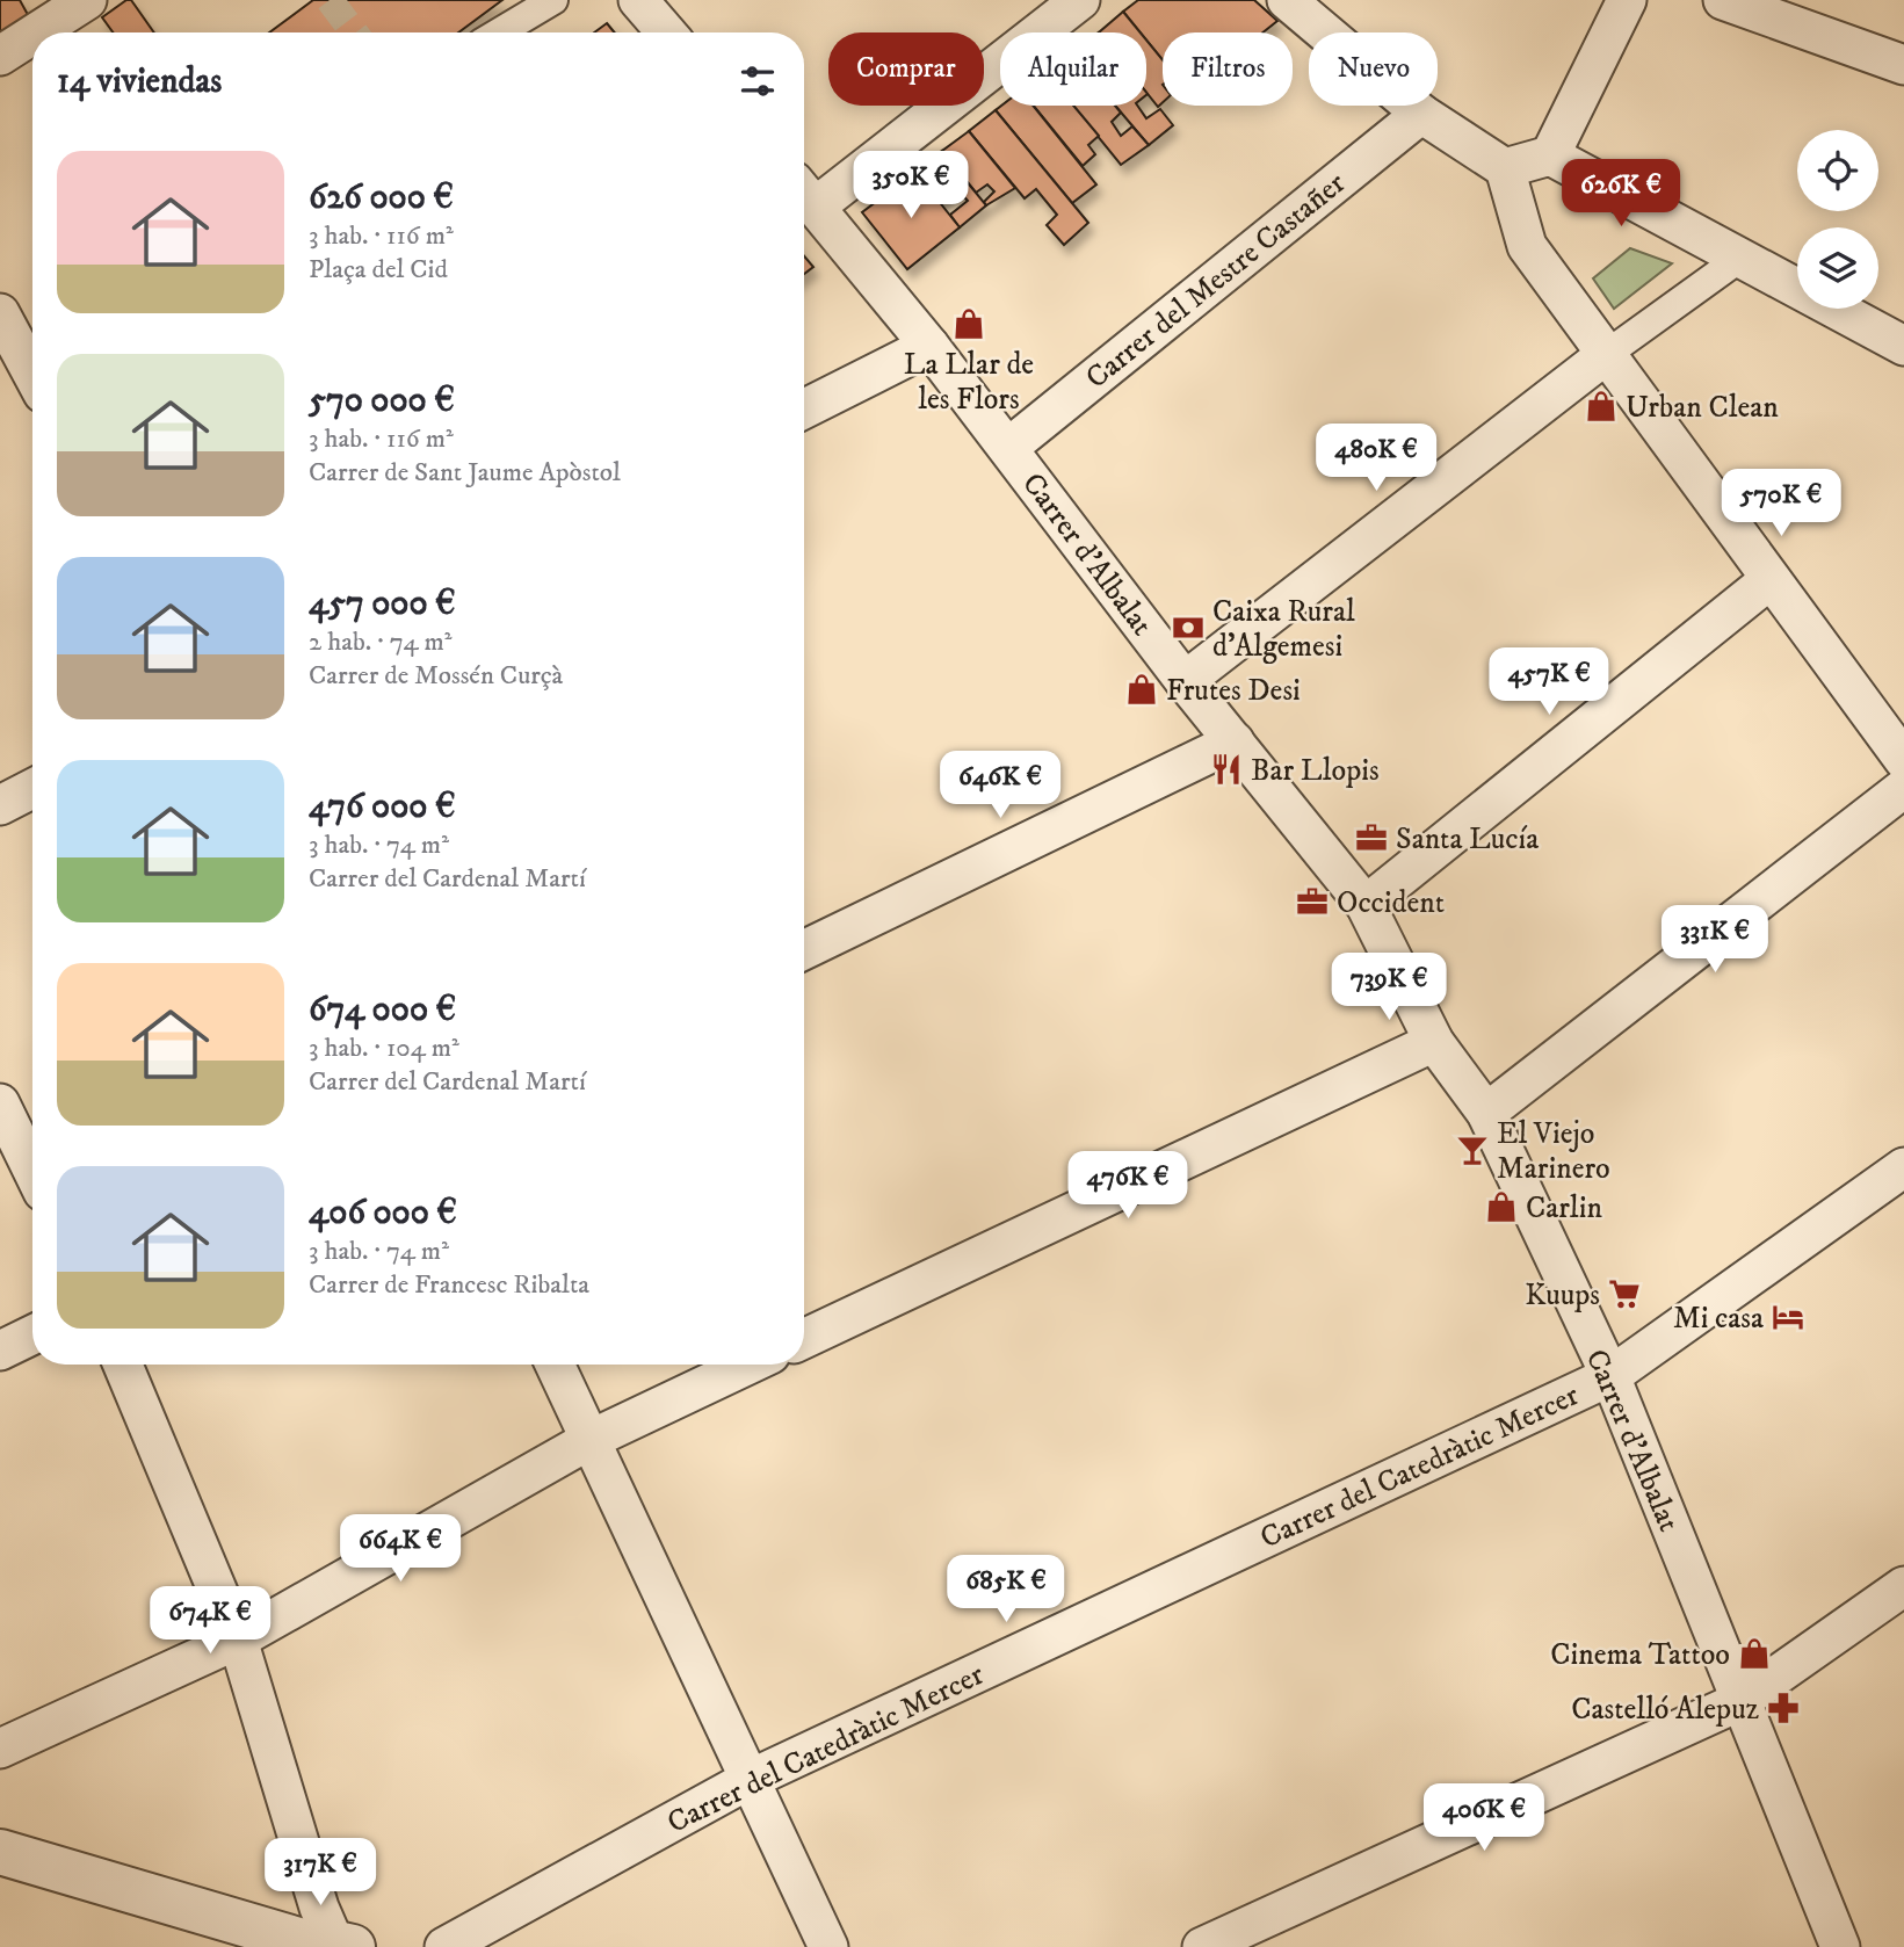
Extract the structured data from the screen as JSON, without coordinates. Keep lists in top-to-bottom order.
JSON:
{
  "streets": {
    "street": ["Carrer del Mestre Castañer", "Carrer d'Albalat", "Carrer del Catedràtic Mercer"]
  },
  "crossings": [
    ["Carrer del Mestre Castañer", "Carrer d'Albalat"],
    ["Carrer d'Albalat", "Carrer del Catedràtic Mercer"]
  ],
  "places": {
    "shop": [
      "La Llar de les Flors",
      "Urban Clean",
      "Frutes Desi",
      "Carlin",
      "Cinema Tattoo"
    ],
    "bank": ["Caixa Rural d'Algemesi"],
    "restaurant": ["Bar Llopis"],
    "office": ["Santa Lucía", "Occident"],
    "bar": ["El Viejo Marinero"],
    "supermarket": ["Kuups"],
    "hotel": ["Mi casa"],
    "pharmacy": ["Castelló Alepuz"]
  },
  "page": {
    "chip": [
      "Comprar",
      "Alquilar",
      "Filtros",
      "Nuevo"
    ],
    "heading": "14 viviendas",
    "list": [
      {
        "name": "626 000 €",
        "note": "3 hab. · 116 m² · Plaça del Cid"
      },
      {
        "name": "570 000 €",
        "note": "3 hab. · 116 m² · Carrer de Sant Jaume Apòstol"
      },
      {
        "name": "457 000 €",
        "note": "2 hab. · 74 m² · Carrer de Mossén Curçà"
      },
      {
        "name": "476 000 €",
        "note": "3 hab. · 74 m² · Carrer del Cardenal Martí"
      },
      {
        "name": "674 000 €",
        "note": "3 hab. · 104 m² · Carrer del Cardenal Martí"
      },
      {
        "name": "406 000 €",
        "note": "3 hab. · 74 m² · Carrer de Francesc Ribalta"
      }
    ],
    "price": [
      "350K €",
      "626K €",
      "480K €",
      "570K €",
      "457K €",
      "646K €",
      "331K €",
      "739K €",
      "476K €",
      "664K €",
      "685K €",
      "674K €",
      "406K €",
      "317K €"
    ]
  }
}
